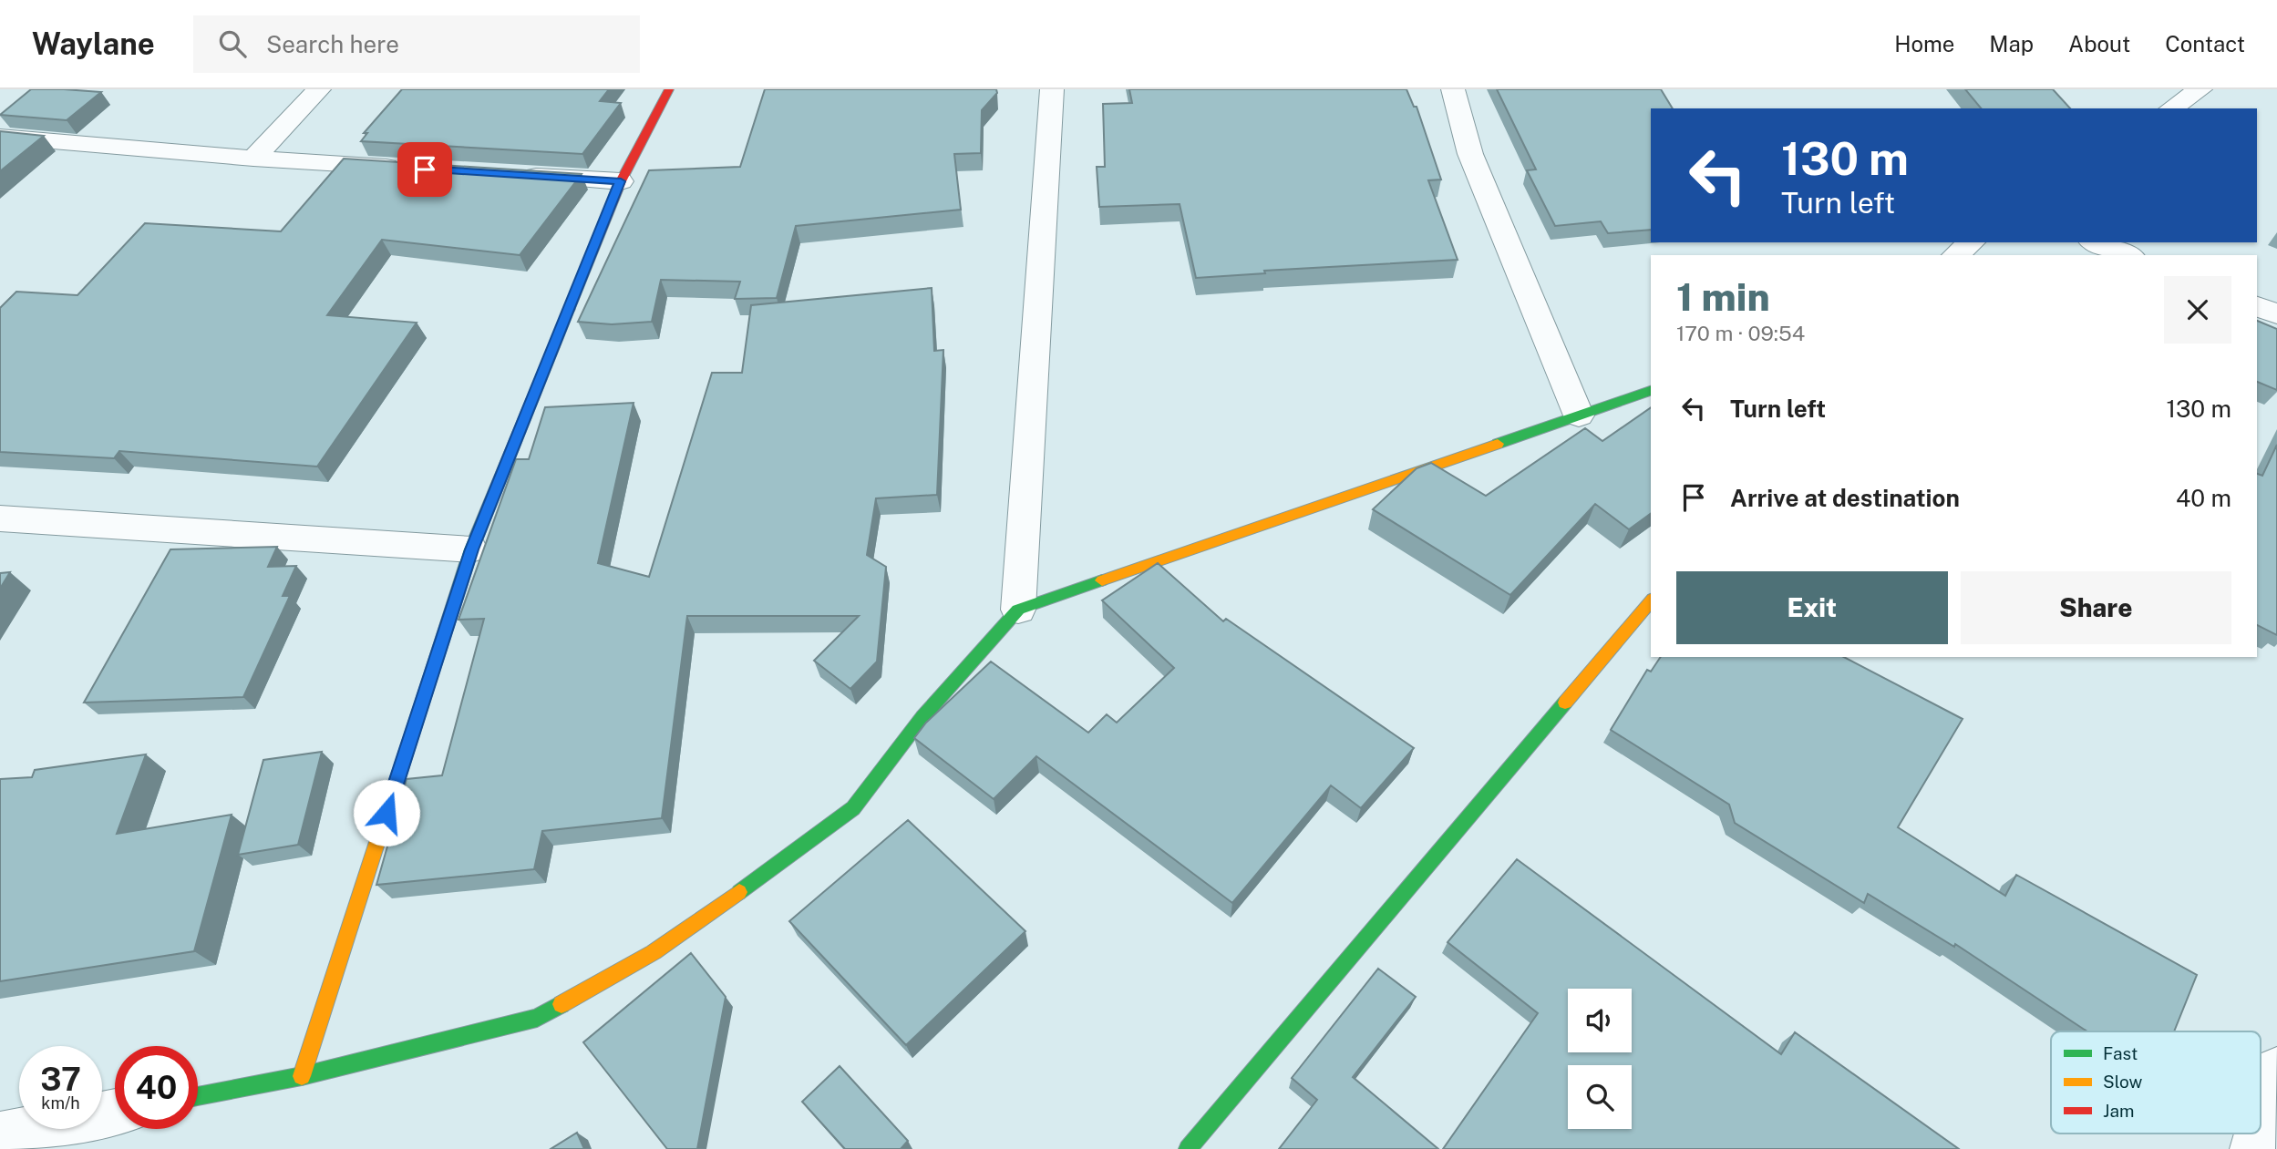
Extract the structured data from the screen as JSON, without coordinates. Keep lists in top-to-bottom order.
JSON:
{
  "legend": ["Fast", "Slow", "Jam"],
  "page": {
    "header": "Waylane",
    "search": "Search here",
    "nav": [
      "Home",
      "Map",
      "About",
      "Contact"
    ],
    "turn": ["130 m", "Turn left"],
    "heading": ["1 min", "170 m · 09:54"],
    "list": [
      {
        "name": "Turn left",
        "value": "130 m"
      },
      {
        "name": "Arrive at destination",
        "value": "40 m"
      }
    ],
    "buttons": ["Exit", "Share"],
    "speed": "37 km/h",
    "limit": "40"
  }
}
